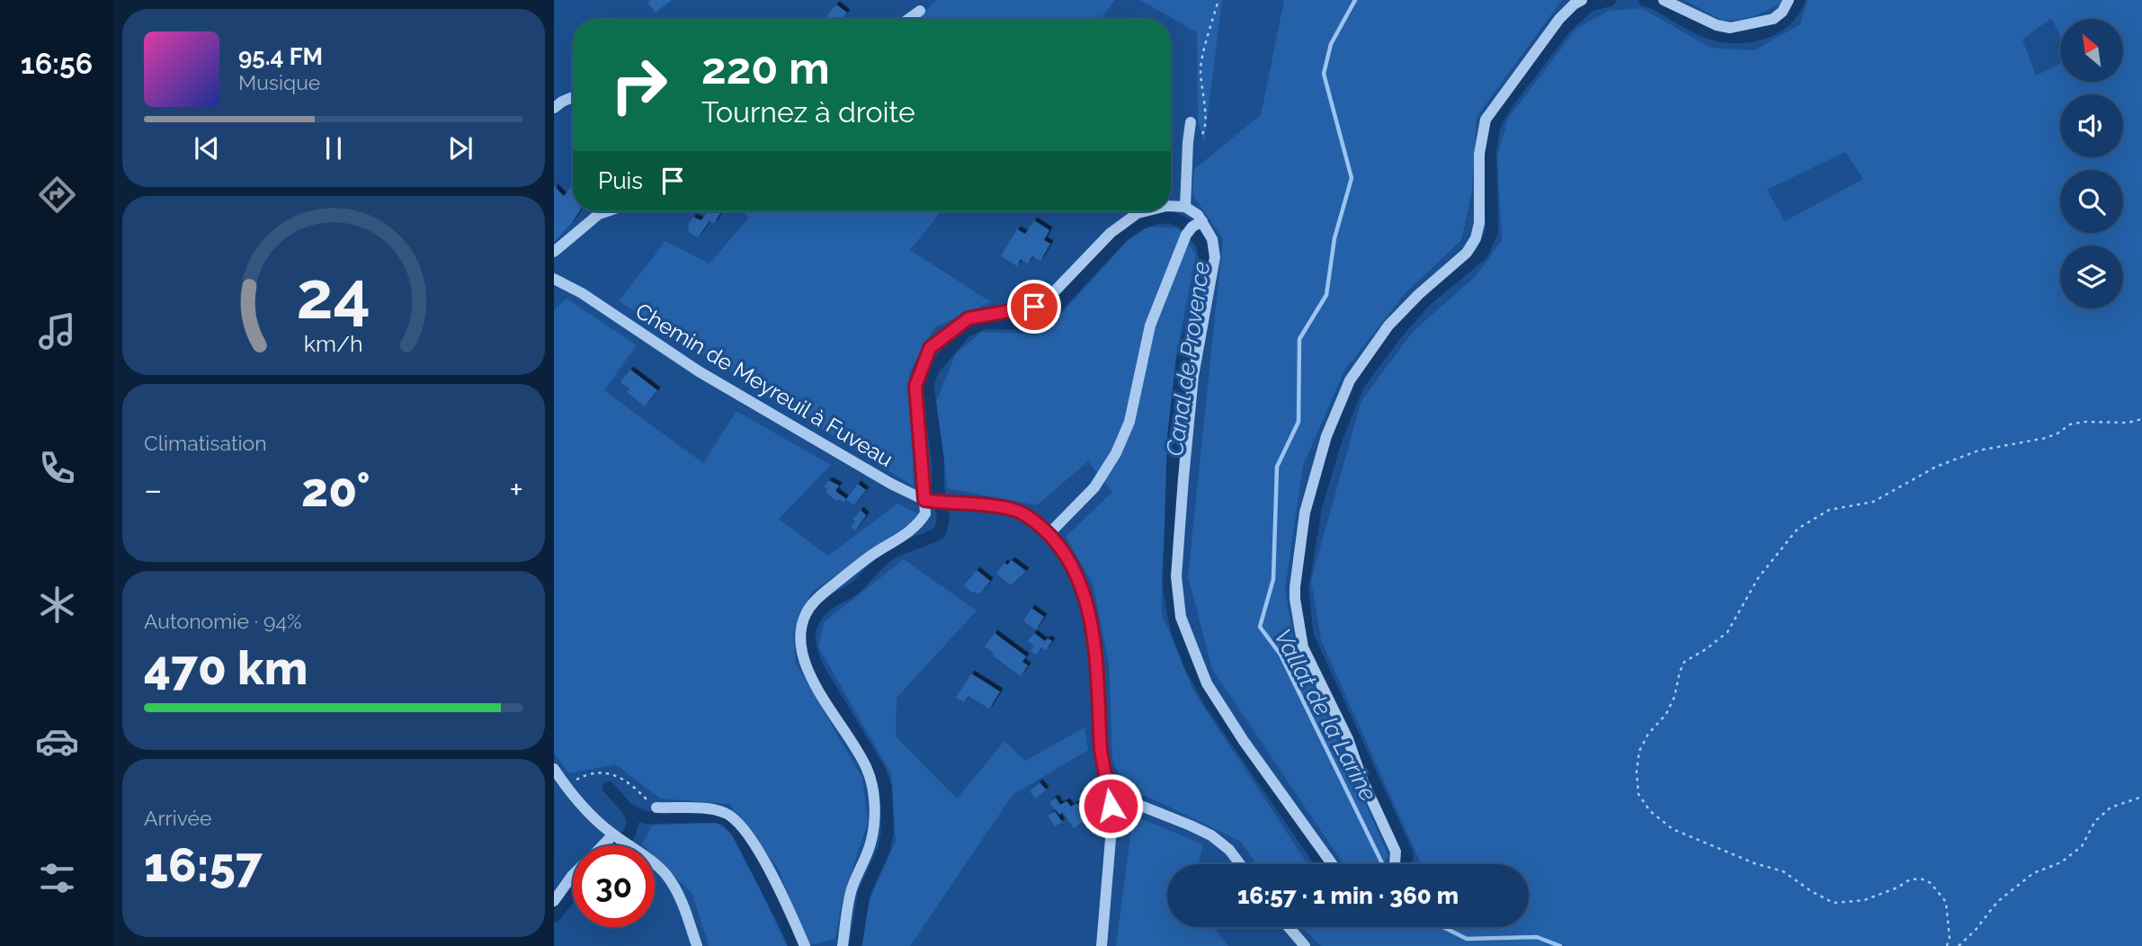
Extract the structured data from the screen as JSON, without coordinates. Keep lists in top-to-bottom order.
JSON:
{
  "streets": {
    "street": ["Chemin de Meyreuil à Fuveau"]
  },
  "water": ["Canal de Provence", "Vallat de la Larine"],
  "north": "top left",
  "page": {
    "tabs": "16:56",
    "turn": ["220 m", "Tournez à droite"],
    "song": ["95.4 FM", "Musique"],
    "then": "Puis",
    "tile": [
      "Climatisation",
      ["Autonomie · 94%", "470 km"],
      ["Arrivée", "16:57"]
    ],
    "heat": ["−", "20°", "+"],
    "limit": "30",
    "trip": "16:57 · 1 min · 360 m",
    "gauge": ["24", "km/h"]
  }
}
